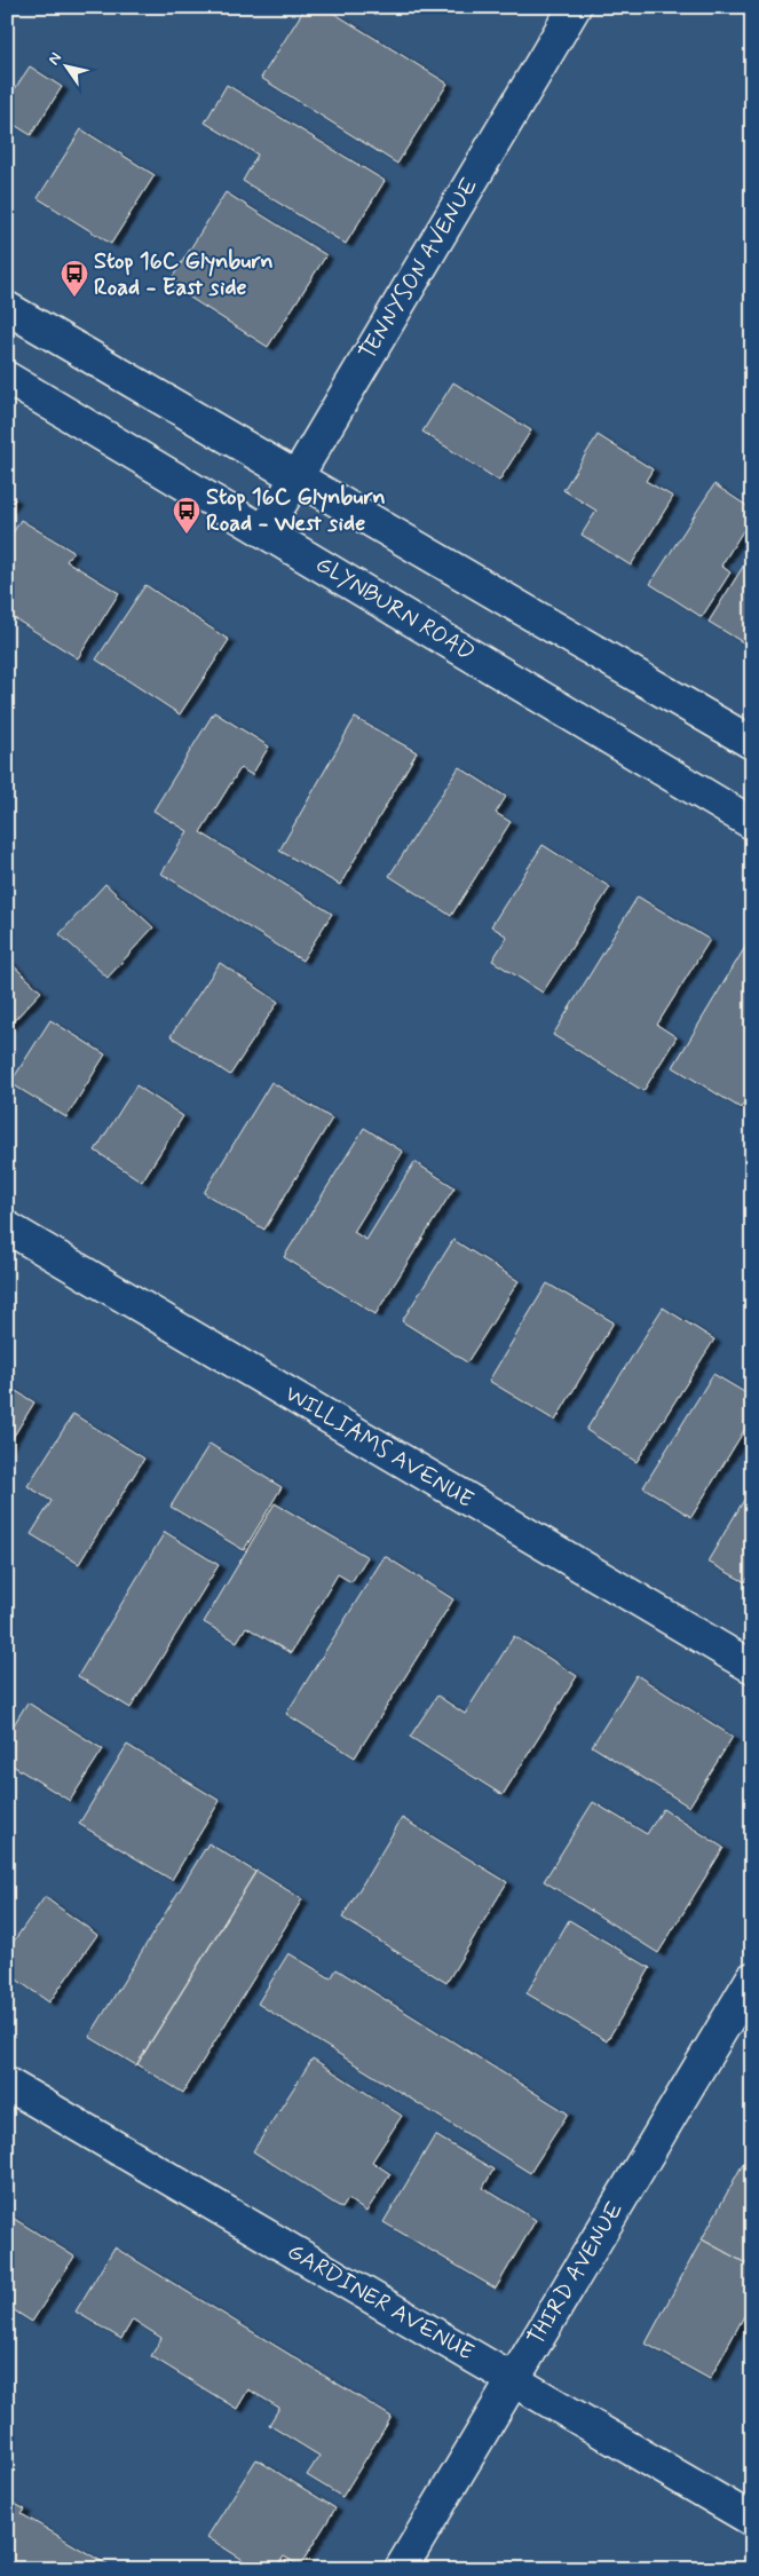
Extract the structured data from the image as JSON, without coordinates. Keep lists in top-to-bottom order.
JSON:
{
  "streets": {
    "street": [
      "TENNYSON AVENUE",
      "GLYNBURN ROAD",
      "WILLIAMS AVENUE",
      "THIRD AVENUE",
      "GARDINER AVENUE"
    ]
  },
  "crossings": [
    ["TENNYSON AVENUE", "GLYNBURN ROAD"],
    ["THIRD AVENUE", "GARDINER AVENUE"]
  ],
  "places": {
    "bus stop": ["Stop 16C Glynburn Road - East side", "Stop 16C Glynburn Road - West side"]
  },
  "north": "top left"
}
